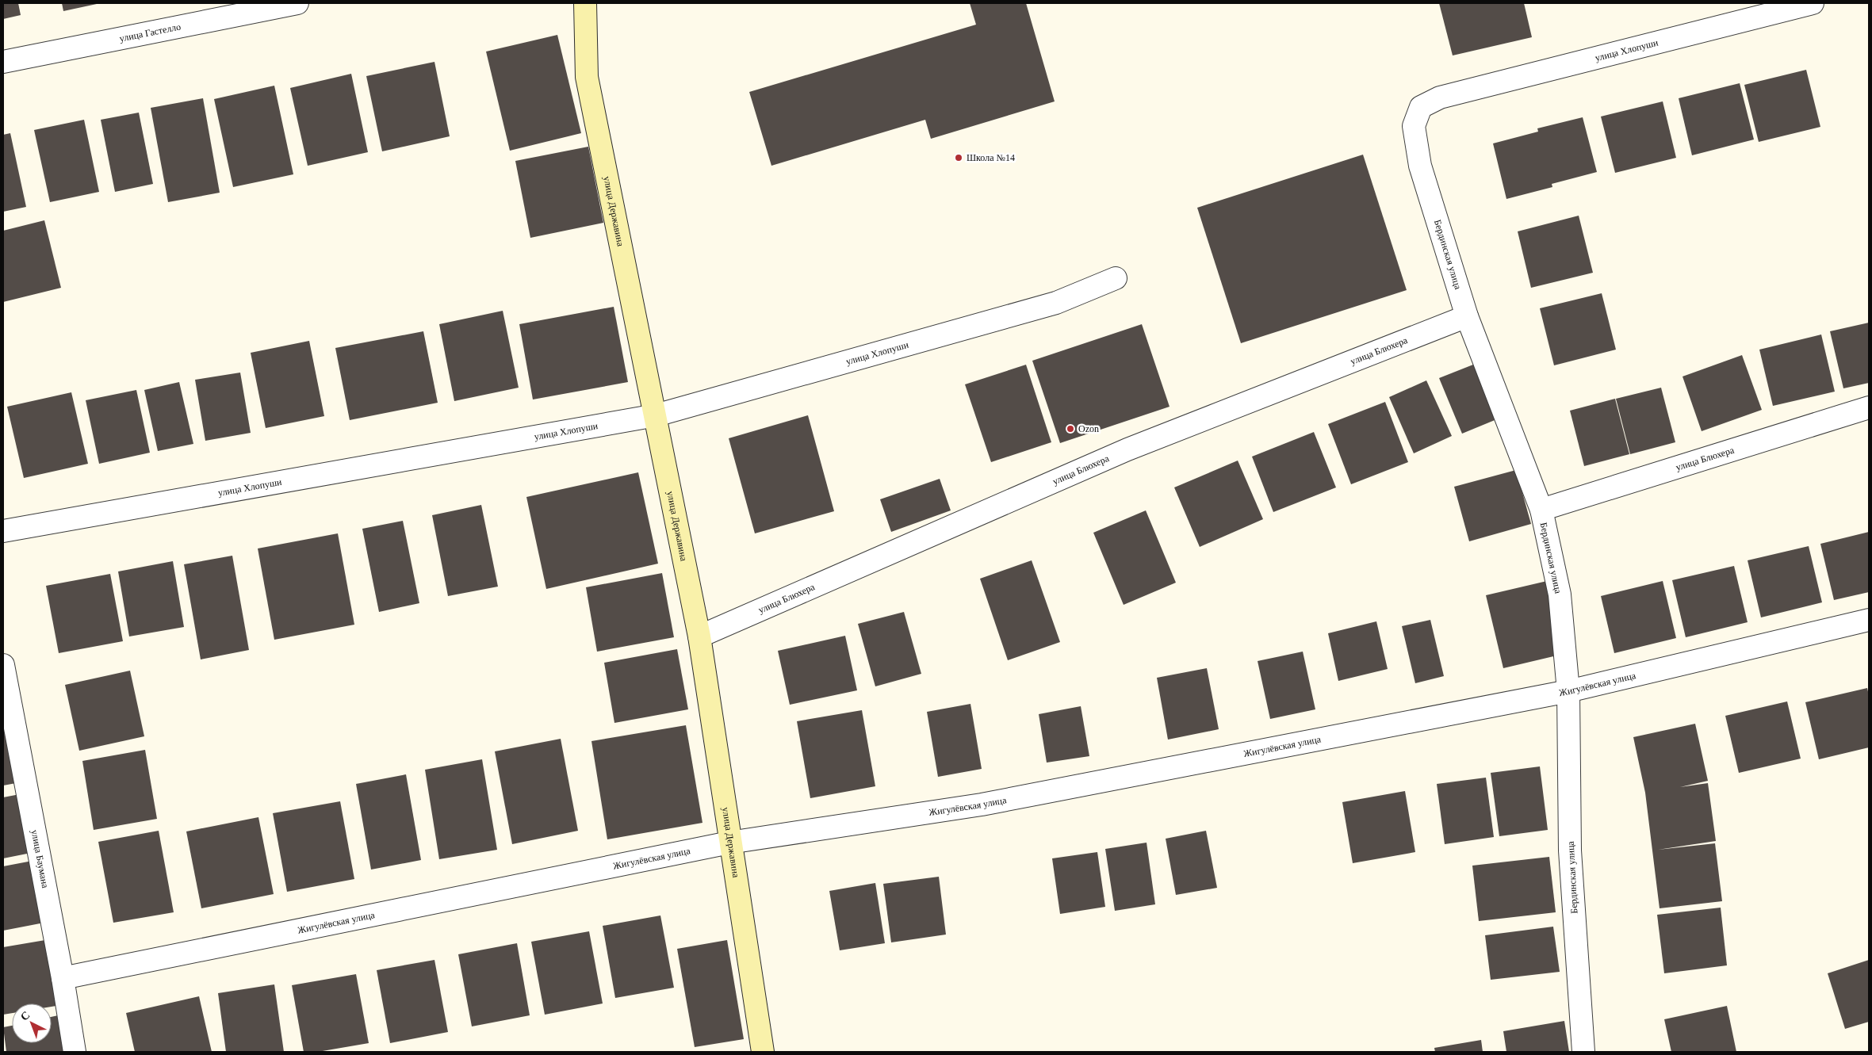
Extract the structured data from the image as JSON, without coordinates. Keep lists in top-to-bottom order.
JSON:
{
  "streets": {
    "street": [
      "улица Гастелло",
      "улица Хлопуши",
      "улица Державина",
      "Бердинская улица",
      "улица Блюхера",
      "Жигулёвская улица",
      "улица Баумана"
    ]
  },
  "crossings": [
    ["улица Хлопуши", "улица Державина"],
    ["улица Хлопуши", "Бердинская улица"],
    ["улица Державина", "улица Блюхера"],
    ["улица Державина", "Жигулёвская улица"],
    ["Бердинская улица", "улица Блюхера"],
    ["Бердинская улица", "Жигулёвская улица"],
    ["Жигулёвская улица", "улица Баумана"]
  ],
  "places": ["Школа №14", "Ozon"],
  "north": "top left"
}
